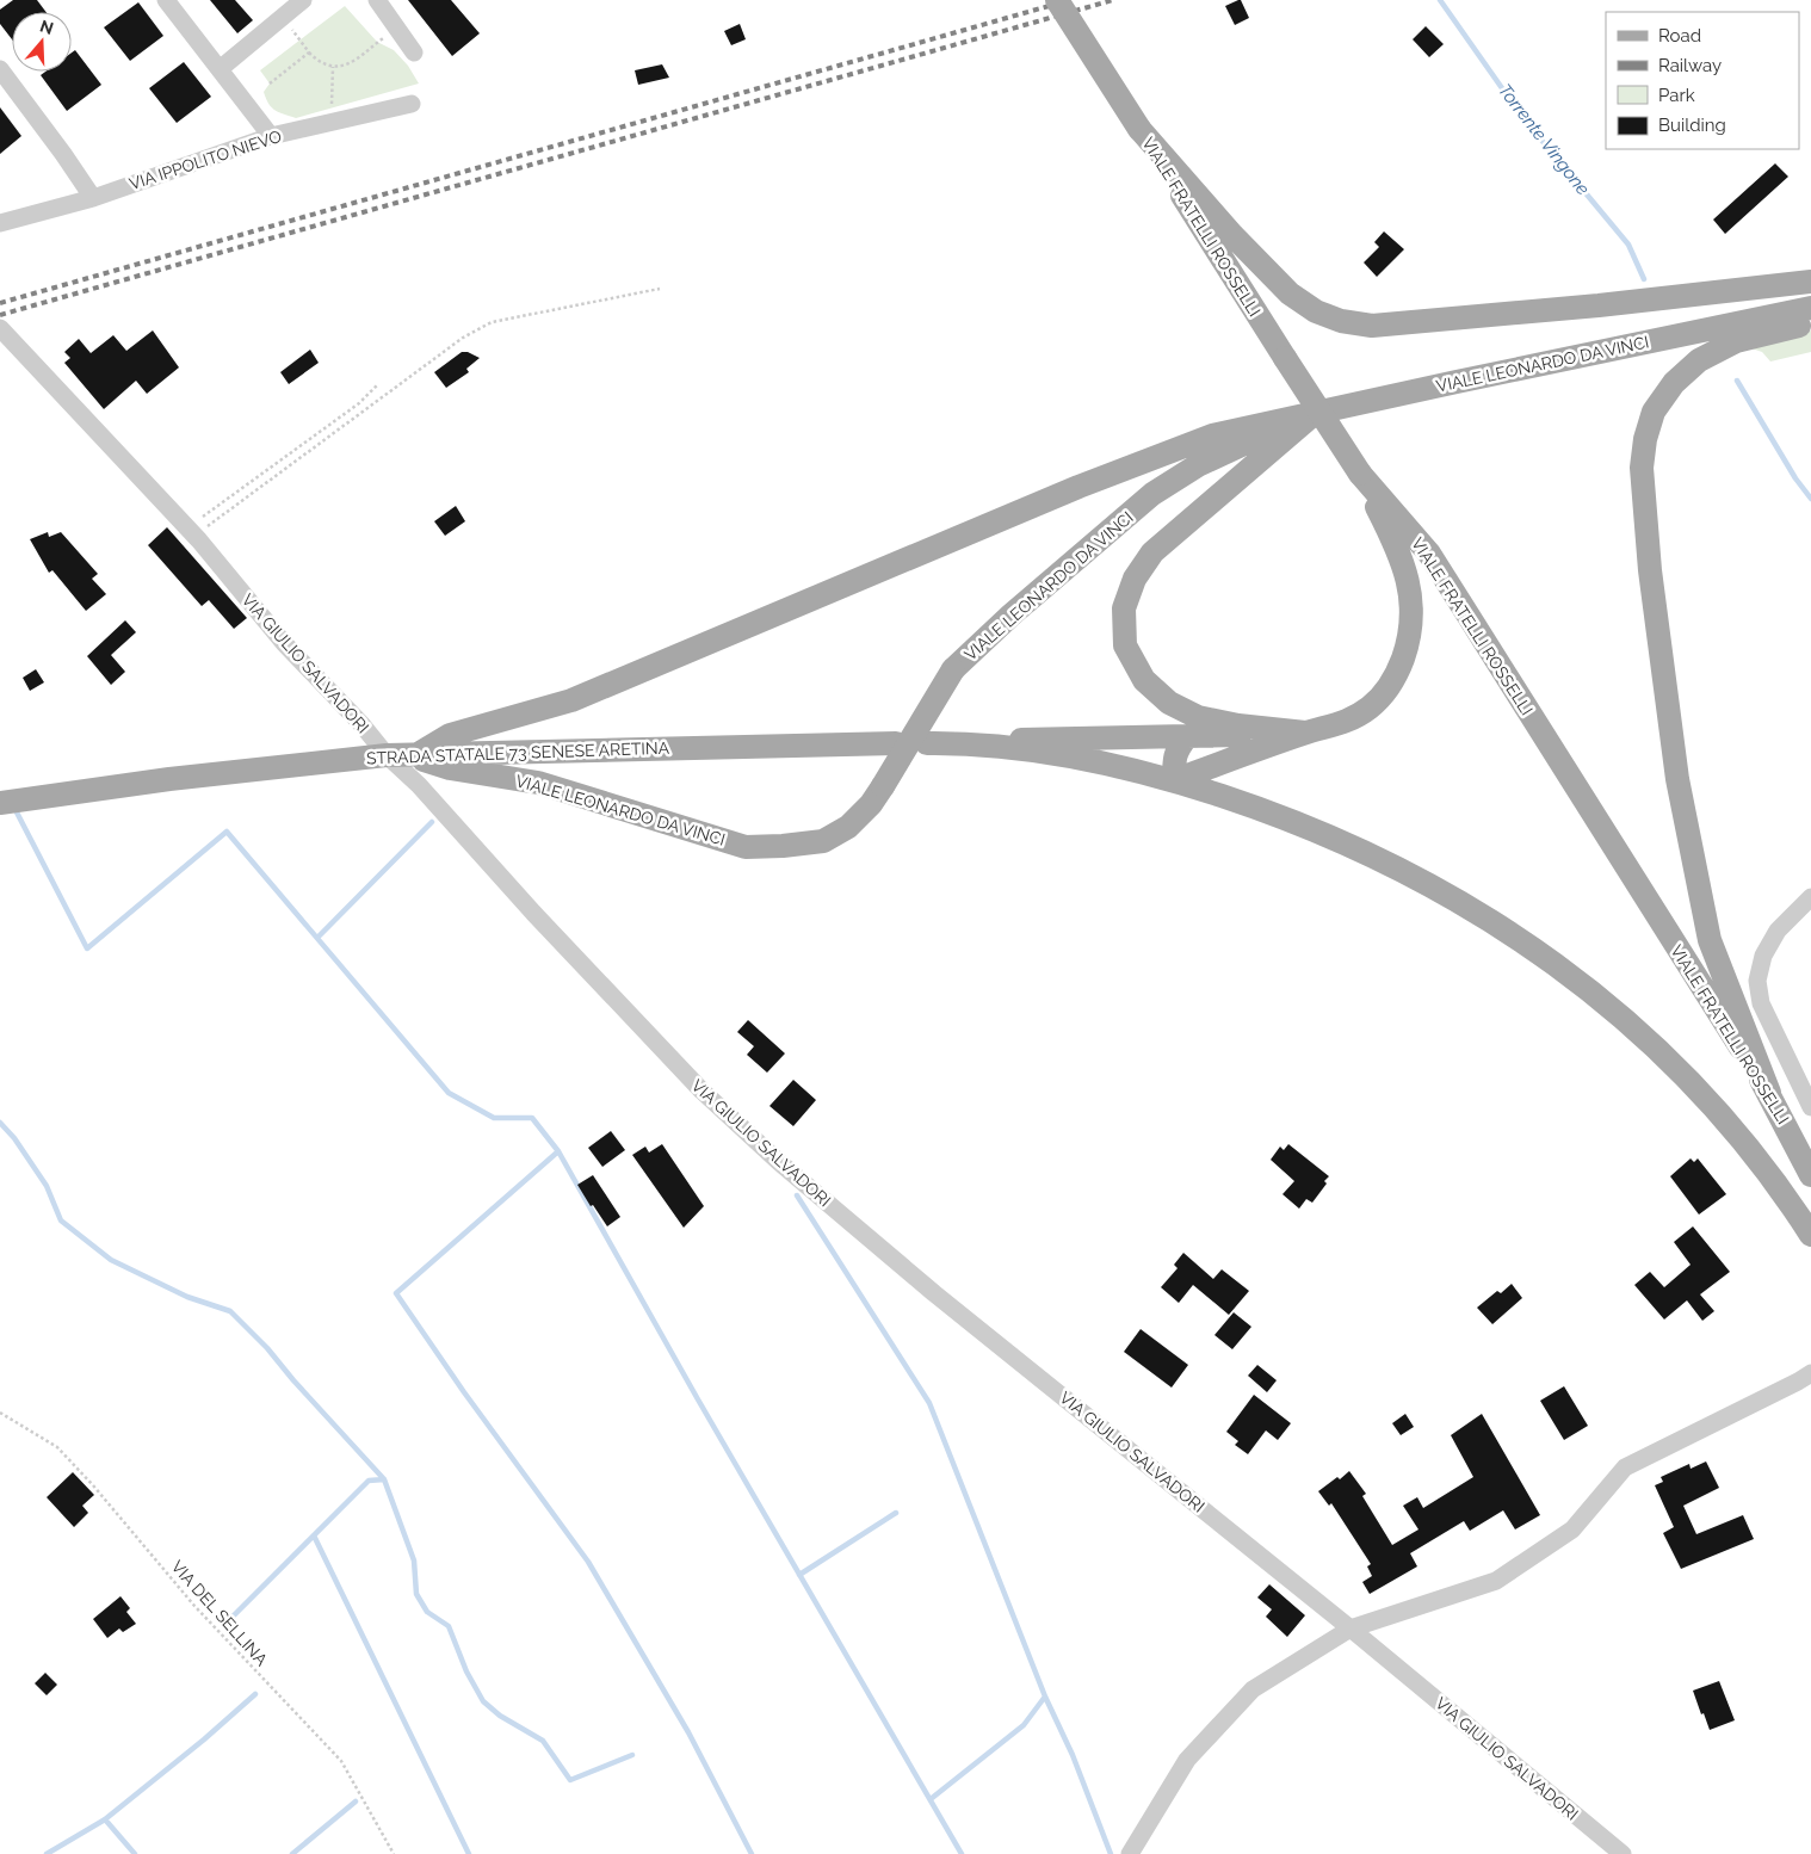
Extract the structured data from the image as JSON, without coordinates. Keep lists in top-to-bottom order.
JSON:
{
  "streets": {
    "main road": ["VIALE FRATELLI ROSSELLI", "VIALE LEONARDO DA VINCI", "STRADA STATALE 73 SENESE ARETINA"],
    "street": ["VIA IPPOLITO NIEVO", "VIA GIULIO SALVADORI"],
    "path": ["VIA DEL SELLINA"]
  },
  "crossings": [
    ["VIALE LEONARDO DA VINCI", "VIA GIULIO SALVADORI"],
    ["VIALE LEONARDO DA VINCI", "STRADA STATALE 73 SENESE ARETINA"],
    ["VIA GIULIO SALVADORI", "STRADA STATALE 73 SENESE ARETINA"]
  ],
  "water": ["Torrente Vingone"],
  "legend": [
    "Road",
    "Railway",
    "Park",
    "Building"
  ],
  "north": "top"
}
